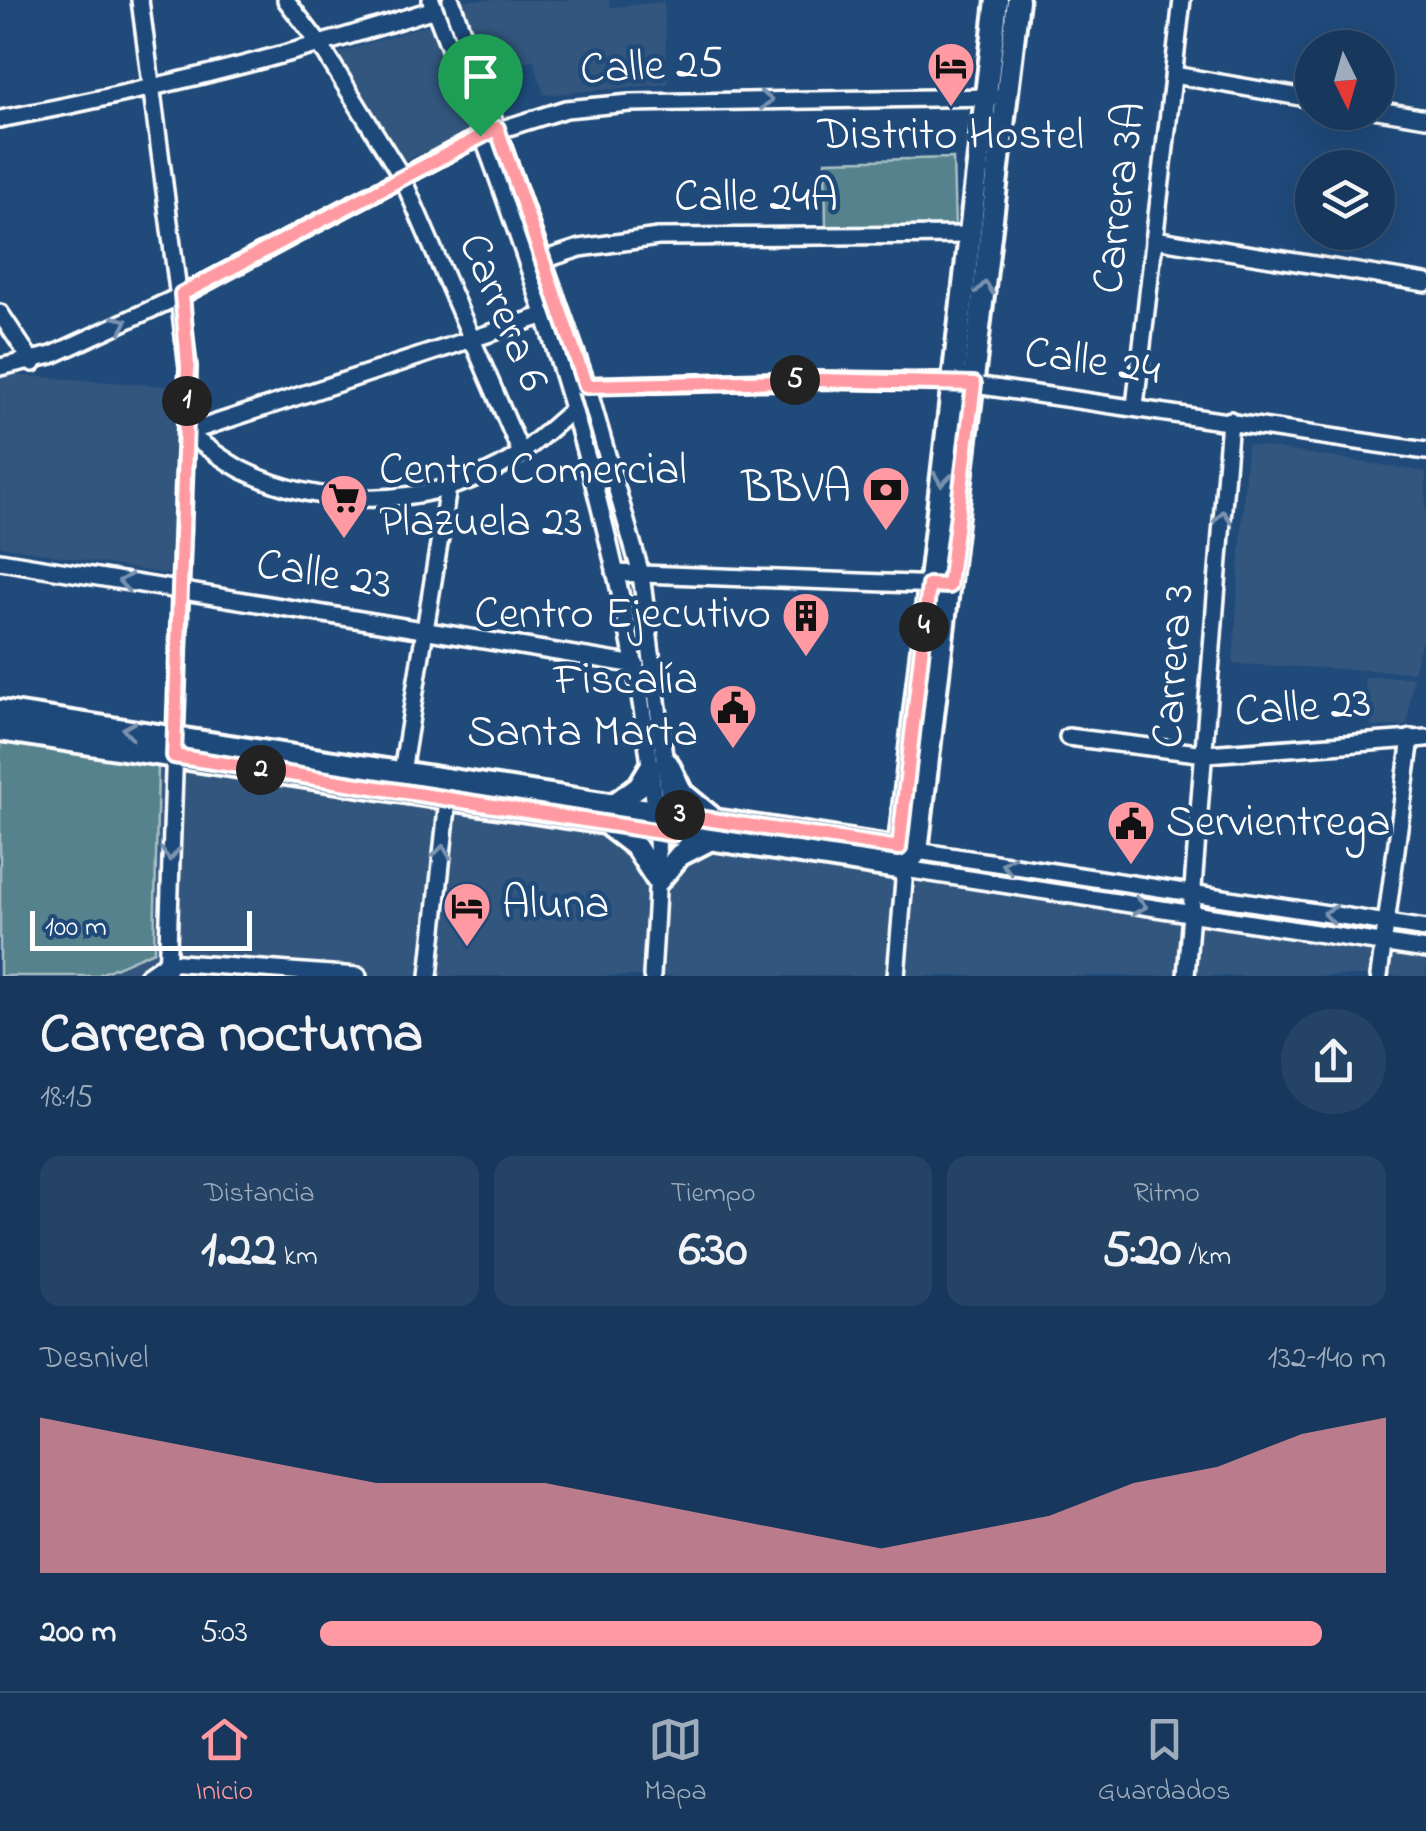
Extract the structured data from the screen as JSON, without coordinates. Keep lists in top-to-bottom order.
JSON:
{
  "streets": {
    "street": [
      "Calle 25",
      "Carrera 3A",
      "Calle 24A",
      "Carrera 6",
      "Calle 24",
      "Calle 23",
      "Carrera 3"
    ]
  },
  "crossings": [
    ["Calle 25", "Carrera 6"],
    ["Carrera 3A", "Calle 24"],
    ["Calle 24", "Carrera 3"],
    ["Calle 23", "Carrera 3"]
  ],
  "one_way": ["Calle 25", "Carrera 3"],
  "places": {
    "hotel": ["Distrito Hostel", "Aluna"],
    "bank": ["BBVA"],
    "supermarket": ["Centro Comercial Plazuela 23"],
    "building": ["Centro Ejecutivo"],
    "public building": ["Fiscalía Santa Marta", "Servientrega"]
  },
  "scale_bar": "100 m",
  "north": "bottom",
  "page": {
    "pins": [
      "5",
      "1",
      "4",
      "2",
      "3"
    ],
    "scale": "100 m",
    "heading": ["Carrera nocturna", "18:15"],
    "stats": [
      ["Distancia", "1.22 km"],
      ["Tiempo", "6:30"],
      ["Ritmo", "5:20 /km"]
    ],
    "chart": ["Desnivel", "132–140 m"],
    "list": [
      {
        "name": "200 m",
        "note": "5:03"
      }
    ],
    "tabs": ["Inicio", "Mapa", "Guardados"]
  }
}
